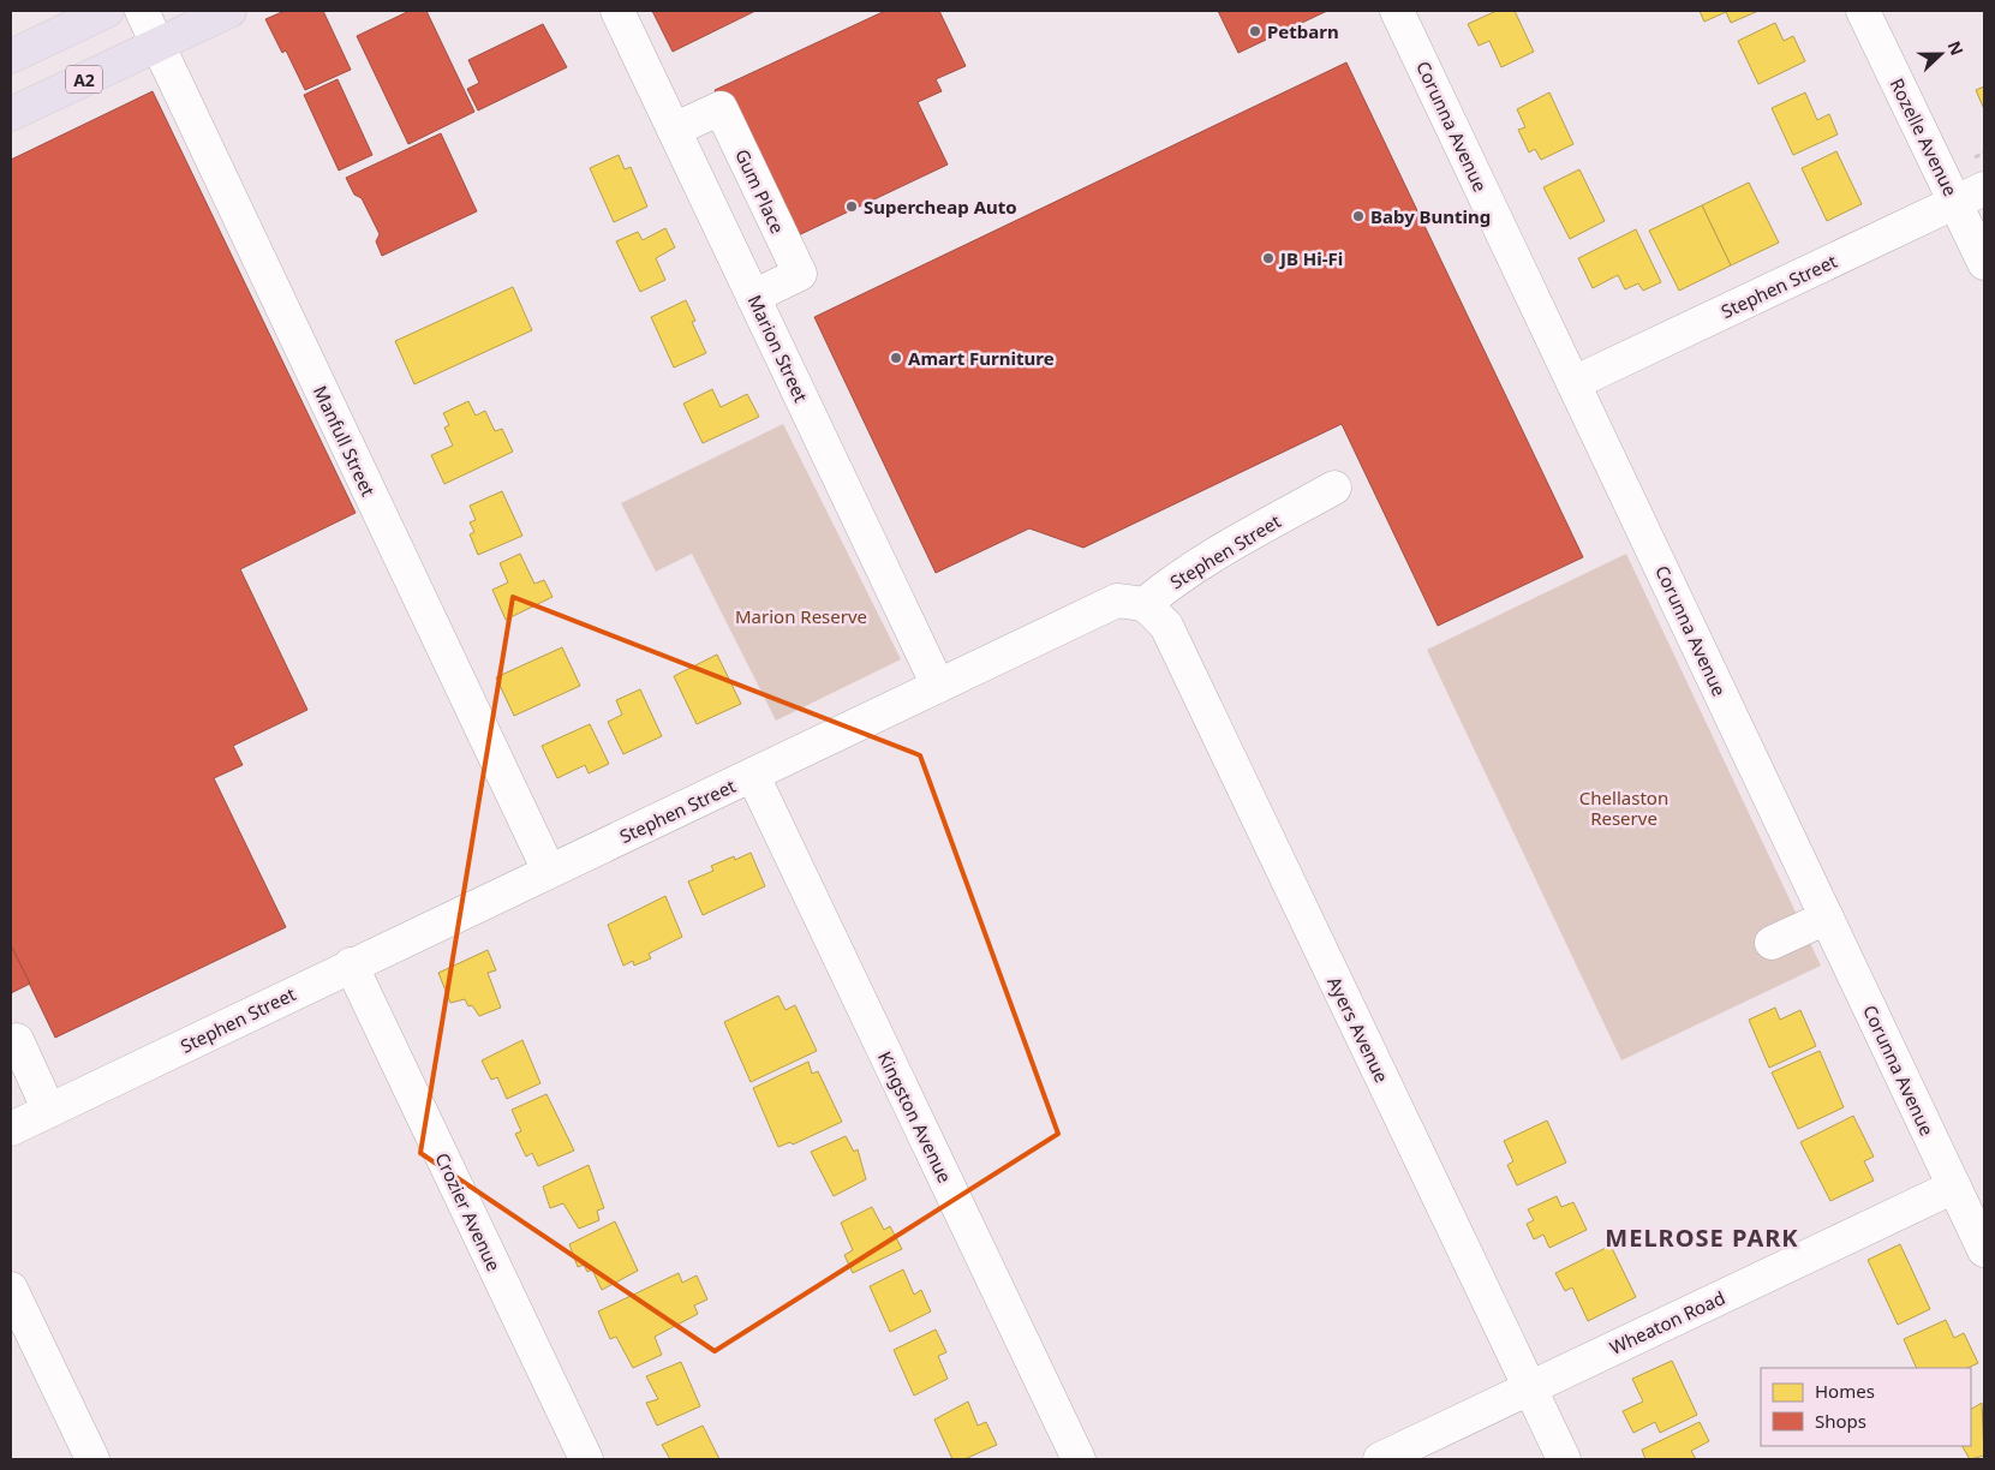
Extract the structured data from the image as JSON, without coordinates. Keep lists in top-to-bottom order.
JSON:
{
  "streets": {
    "highway": ["A2"],
    "street": [
      "Corunna Avenue",
      "Rozelle Avenue",
      "Gum Place",
      "Stephen Street",
      "Marion Street",
      "Manfull Street",
      "Ayers Avenue",
      "Kingston Avenue",
      "Crozier Avenue",
      "Wheaton Road"
    ]
  },
  "crossings": [
    ["A2", "Manfull Street"],
    ["Corunna Avenue", "Stephen Street"],
    ["Corunna Avenue", "Wheaton Road"],
    ["Rozelle Avenue", "Stephen Street"],
    ["Gum Place", "Marion Street"],
    ["Stephen Street", "Marion Street"],
    ["Stephen Street", "Manfull Street"],
    ["Stephen Street", "Ayers Avenue"],
    ["Stephen Street", "Kingston Avenue"],
    ["Stephen Street", "Crozier Avenue"],
    ["Ayers Avenue", "Wheaton Road"]
  ],
  "districts": ["MELROSE PARK"],
  "parks": ["Marion Reserve", "Chellaston Reserve"],
  "places": [
    "Petbarn",
    "Supercheap Auto",
    "Baby Bunting",
    "JB Hi-Fi",
    "Amart Furniture"
  ],
  "legend": ["Homes", "Shops"],
  "north": "right"
}
